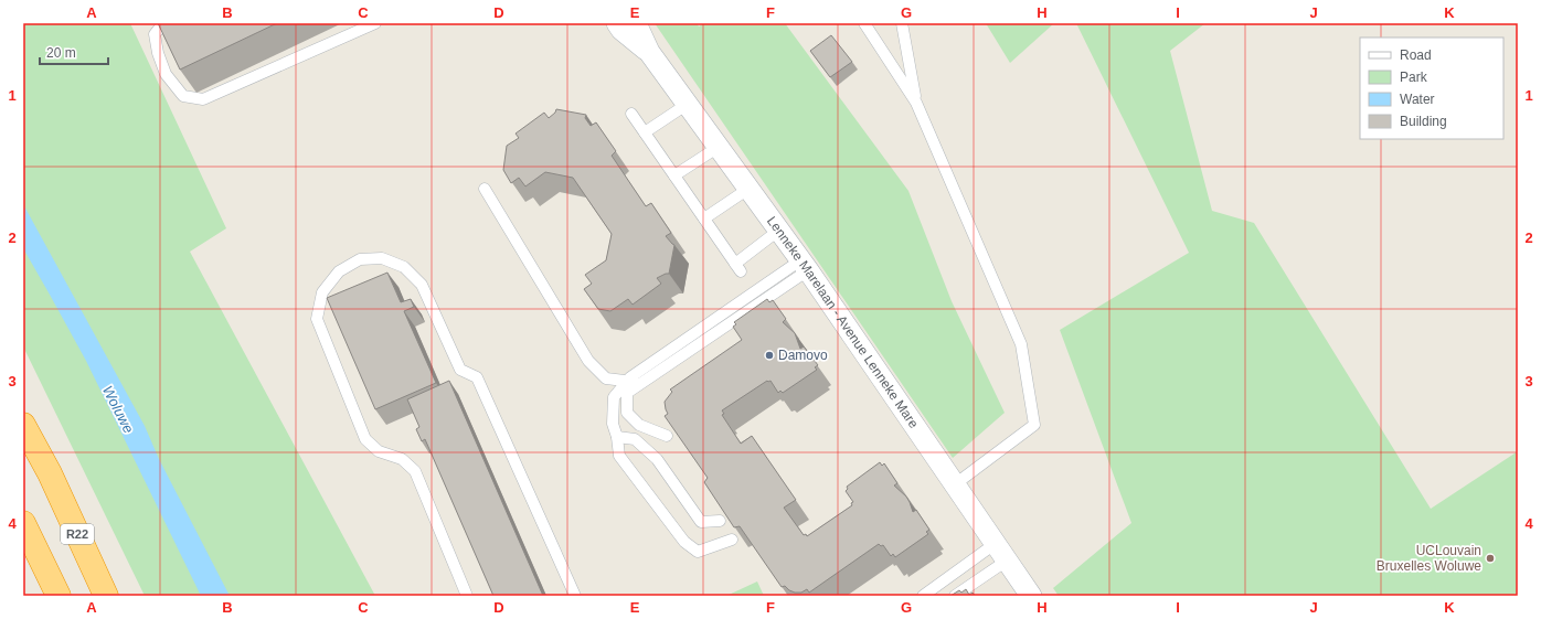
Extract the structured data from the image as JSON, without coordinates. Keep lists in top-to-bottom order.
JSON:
{
  "streets": {
    "highway": ["R22"],
    "street": ["Lenneke Marelaan - Avenue Lenneke Mare"]
  },
  "water": ["Woluwe"],
  "places": ["Damovo", "UCLouvain Bruxelles Woluwe"],
  "legend": [
    "Road",
    "Park",
    "Water",
    "Building"
  ],
  "scale_bar": "20 m",
  "grid": {
    "columns": [
      "A",
      "B",
      "C",
      "D",
      "E",
      "F",
      "G",
      "H",
      "I",
      "J",
      "K"
    ],
    "rows": [
      "1",
      "2",
      "3",
      "4"
    ]
  }
}
